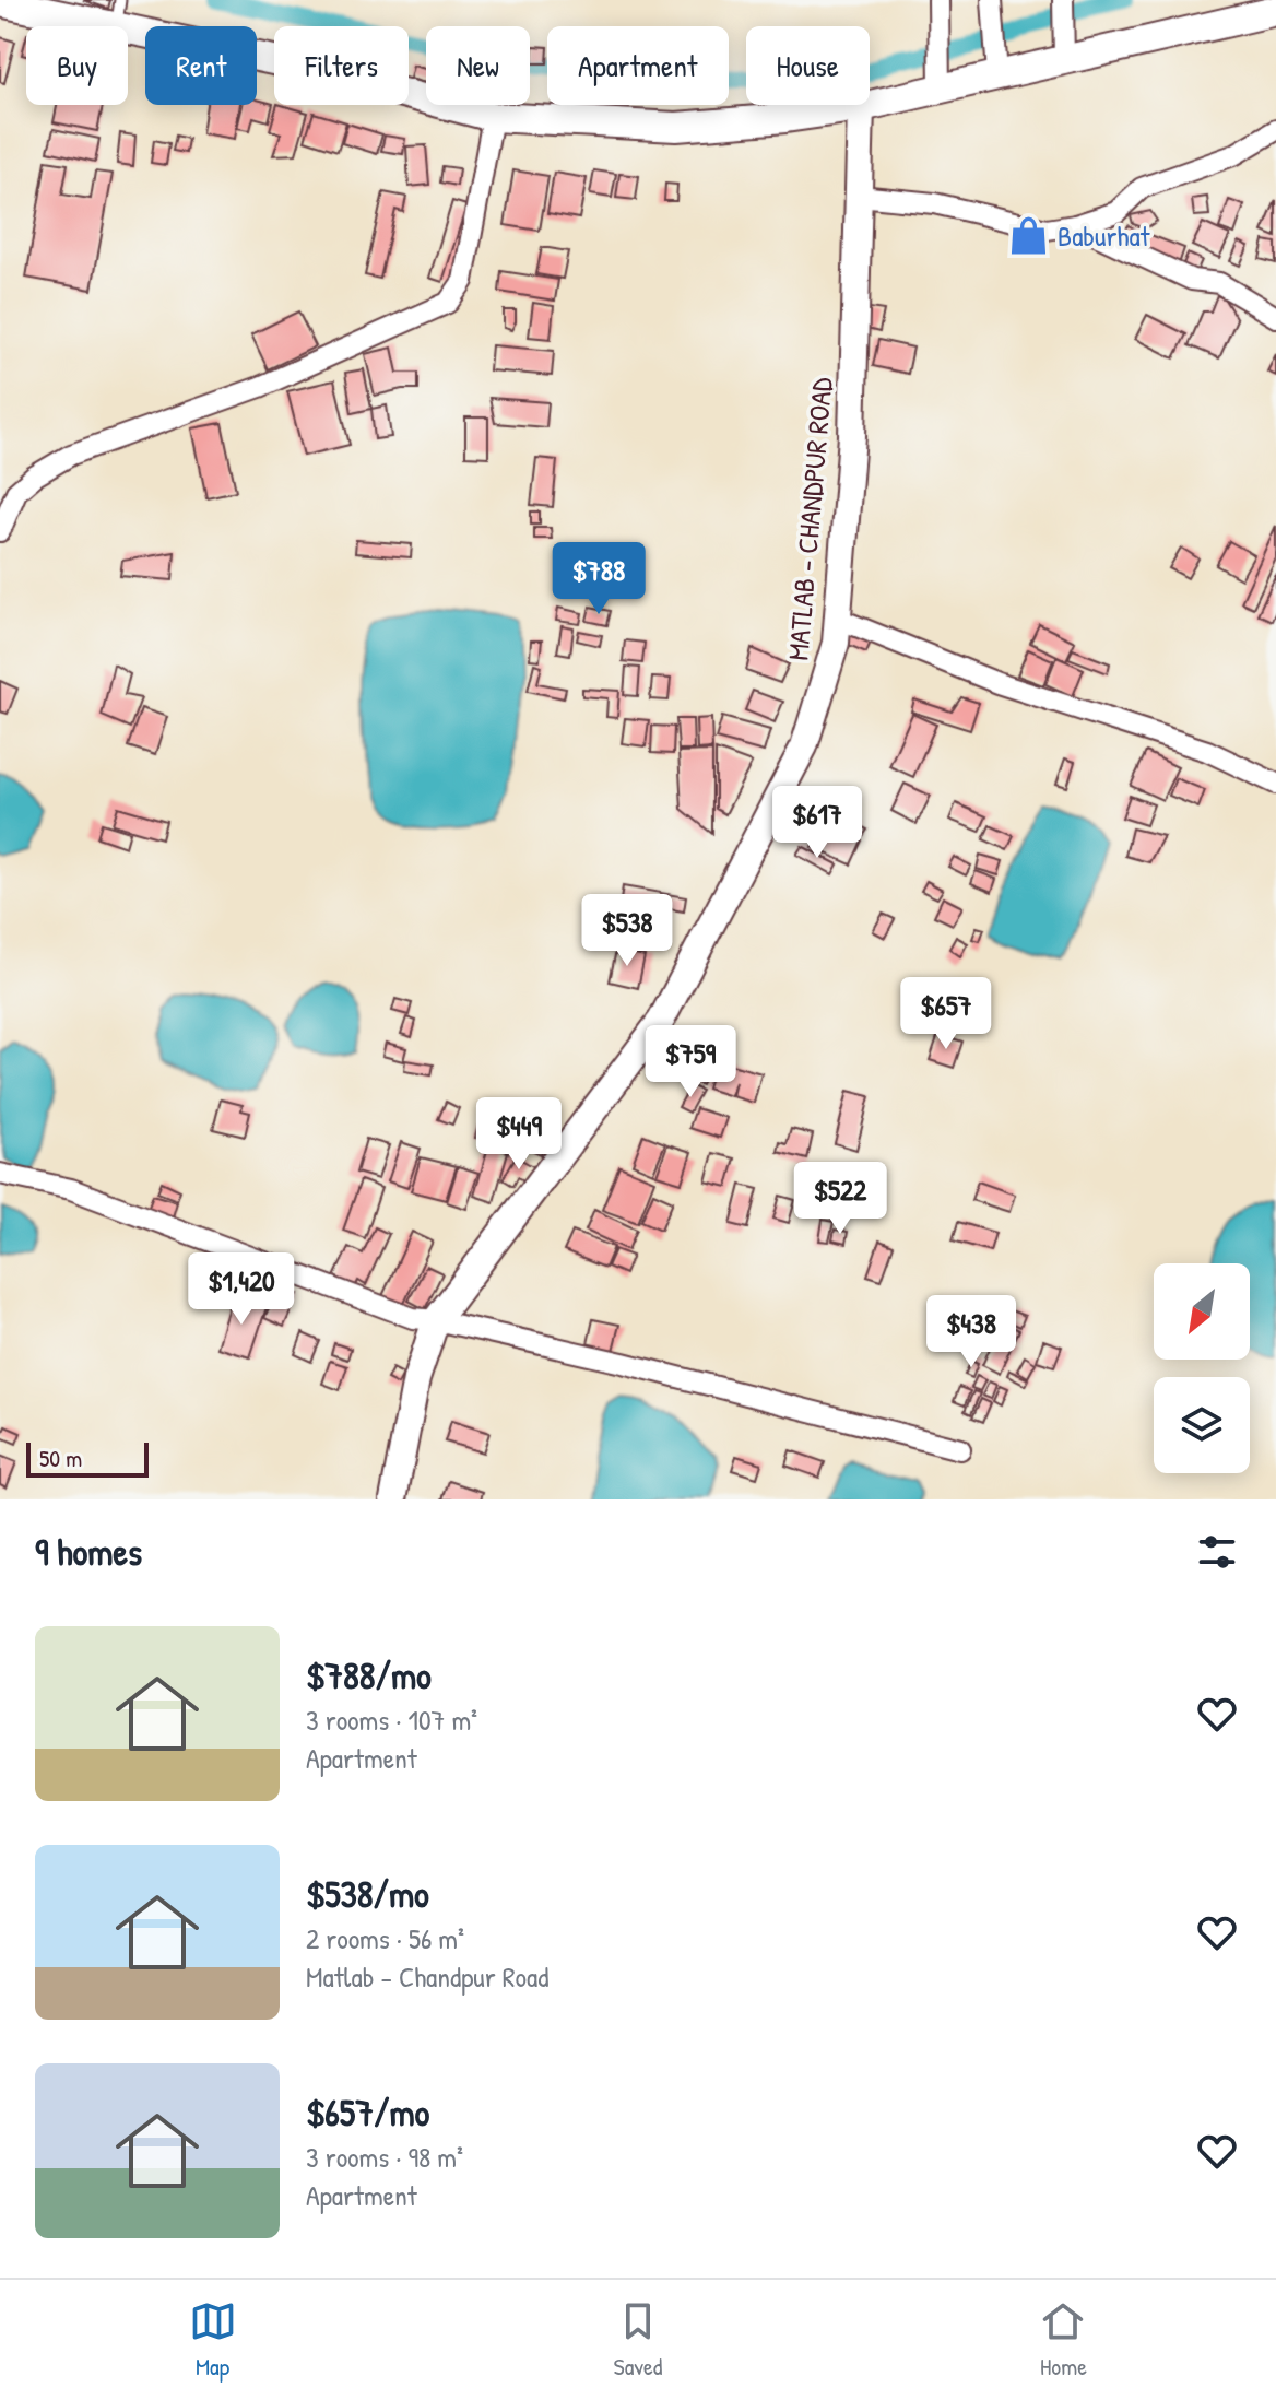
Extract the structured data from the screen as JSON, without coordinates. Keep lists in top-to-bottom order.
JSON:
{
  "streets": {
    "main road": ["MATLAB - CHANDPUR ROAD"]
  },
  "places": {
    "shop": ["Baburhat"]
  },
  "scale_bar": "50 m",
  "north": "bottom left",
  "page": {
    "chip": [
      "Buy",
      "Rent",
      "Filters",
      "New",
      "Apartment",
      "House"
    ],
    "price": [
      "$788",
      "$617",
      "$538",
      "$657",
      "$759",
      "$449",
      "$522",
      "$1,420",
      "$438"
    ],
    "scale": "50 m",
    "heading": "9 homes",
    "list": [
      {
        "name": "$788/mo",
        "note": "3 rooms · 107 m² · Apartment"
      },
      {
        "name": "$538/mo",
        "note": "2 rooms · 56 m² · Matlab - Chandpur Road"
      },
      {
        "name": "$657/mo",
        "note": "3 rooms · 98 m² · Apartment"
      }
    ],
    "tabs": ["Map", "Saved", "Home"]
  }
}
